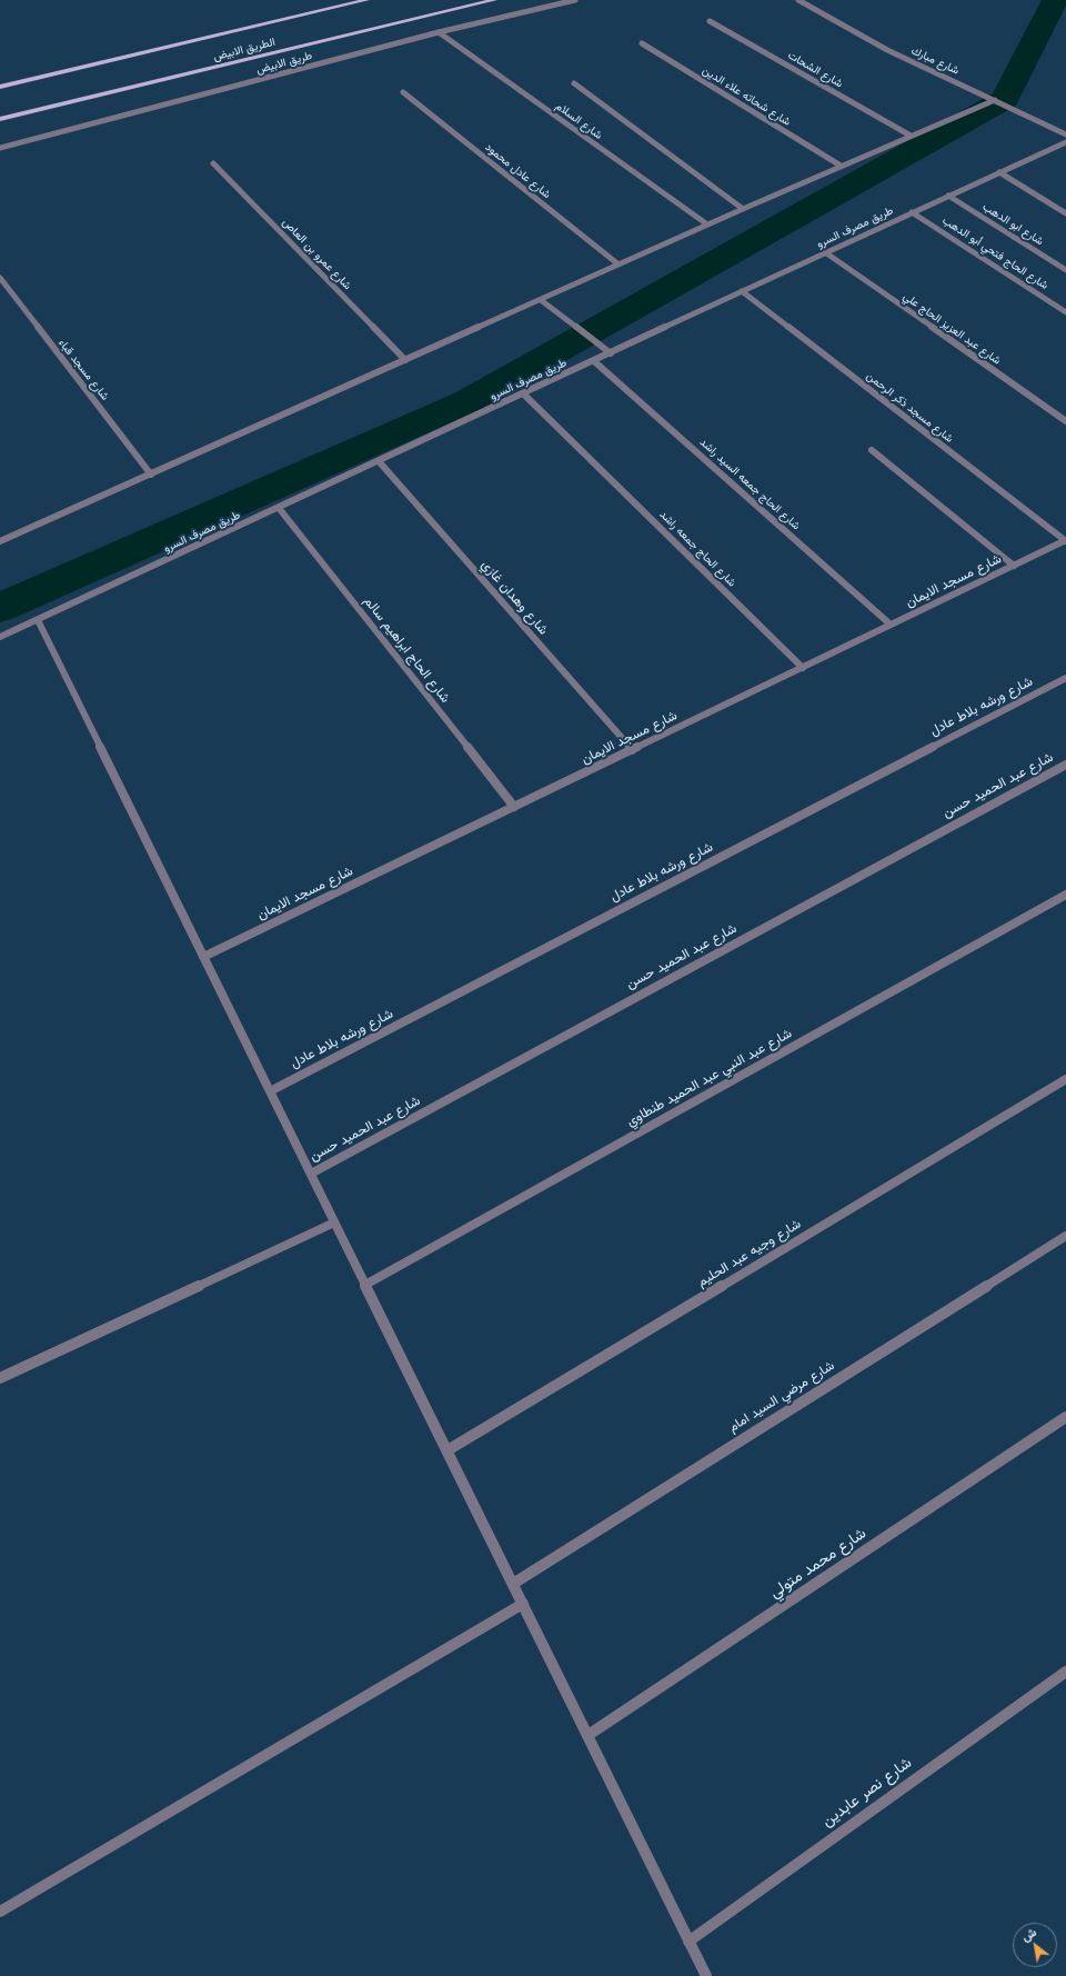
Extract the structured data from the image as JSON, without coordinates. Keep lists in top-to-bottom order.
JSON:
{
  "streets": {
    "main road": ["الطريق الابيض"],
    "street": [
      "شارع مبارك",
      "طريق الابيض",
      "شارع الشحات",
      "شارع شحاته علاء الدين",
      "شارع السلام",
      "شارع عادل محمود",
      "شارع ابو الدهب",
      "طريق مصرف السرو",
      "شارع الحاج فتحي أبو الدهب",
      "شارع عمرو بن العاص",
      "شارع عبد العزيز الحاج علي",
      "شارع مسجد قباء",
      "شارع مسجد ذكر الرحمن",
      "شارع الحاج جمعه السيد راشد",
      "شارع الحاج جمعه راشد",
      "شارع مسجد الايمان",
      "شارع وهدان غازي",
      "شارع الحاج ابراهيم سالم",
      "شارع ورشه بلاط عادل",
      "شارع عبد الحميد حسن",
      "شارع عبد النبي عبد الحميد طنطاوي",
      "شارع وجيه عبد الحليم",
      "شارع مرضي السيد امام",
      "شارع محمد متولي",
      "شارع نصر عابدين"
    ]
  },
  "crossings": [
    ["طريق الابيض", "شارع السلام"],
    ["شارع ابو الدهب", "طريق مصرف السرو"],
    ["طريق مصرف السرو", "شارع الحاج فتحي أبو الدهب"],
    ["طريق مصرف السرو", "شارع عبد العزيز الحاج علي"],
    ["طريق مصرف السرو", "شارع مسجد ذكر الرحمن"],
    ["طريق مصرف السرو", "شارع الحاج جمعه السيد راشد"],
    ["طريق مصرف السرو", "شارع الحاج جمعه راشد"],
    ["طريق مصرف السرو", "شارع وهدان غازي"],
    ["طريق مصرف السرو", "شارع الحاج ابراهيم سالم"],
    ["شارع مسجد ذكر الرحمن", "شارع مسجد الايمان"],
    ["شارع الحاج جمعه السيد راشد", "شارع مسجد الايمان"],
    ["شارع الحاج جمعه راشد", "شارع مسجد الايمان"],
    ["شارع مسجد الايمان", "شارع وهدان غازي"],
    ["شارع مسجد الايمان", "شارع الحاج ابراهيم سالم"]
  ],
  "north": "top left"
}
